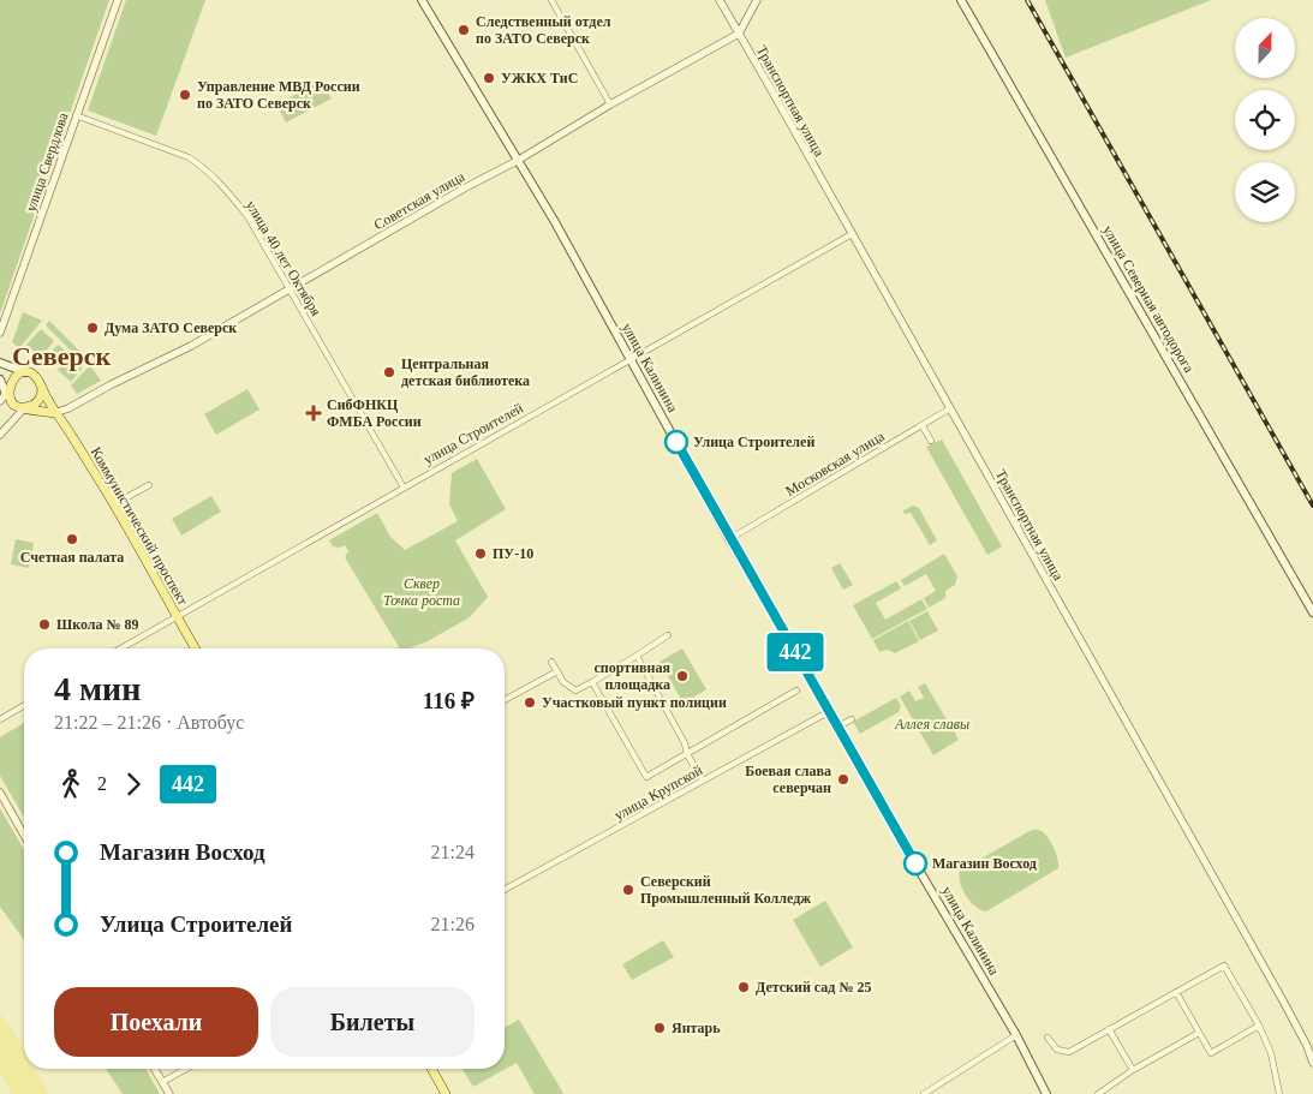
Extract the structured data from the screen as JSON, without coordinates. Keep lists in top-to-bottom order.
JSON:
{
  "streets": {
    "main road": ["улица Северная автодорога", "улица Калинина", "Коммунистический проспект"],
    "street": [
      "Транспортная улица",
      "улица Свердлова",
      "Советская улица",
      "улица 40 лет Октября",
      "улица Строителей",
      "Московская улица",
      "улица Крупской"
    ]
  },
  "crossings": [
    ["Транспортная улица", "Советская улица"],
    ["Транспортная улица", "улица Строителей"],
    ["Транспортная улица", "Московская улица"],
    ["улица Свердлова", "улица 40 лет Октября"],
    ["Советская улица", "улица 40 лет Октября"],
    ["Советская улица", "улица Калинина"],
    ["Советская улица", "Коммунистический проспект"],
    ["улица 40 лет Октября", "улица Строителей"],
    ["улица Калинина", "улица Строителей"],
    ["улица Калинина", "Московская улица"],
    ["улица Калинина", "улица Крупской"],
    ["улица Строителей", "Коммунистический проспект"]
  ],
  "districts": ["Северск"],
  "parks": ["Сквер Точка роста", "Аллея славы"],
  "places": {
    "other": [
      "Следственный отдел по ЗАТО Северск",
      "УЖКХ ТиС",
      "Управление МВД России по ЗАТО Северск",
      "Дума ЗАТО Северск",
      "Центральная детская библиотека",
      "Улица Строителей",
      "Счетная палата",
      "ПУ-10",
      "Школа № 89",
      "спортивная площадка",
      "Участковый пункт полиции",
      "Боевая слава северчан",
      "Магазин Восход",
      "Северский Промышленный Колледж",
      "Детский сад № 25",
      "Янтарь"
    ],
    "health": ["СибФНКЦ ФМБА России"]
  },
  "lines": ["bus line 442"],
  "north": "top",
  "page": {
    "on_map": "442",
    "heading": ["4 мин", "21:22 – 21:26 · Автобус", "116 ₽"],
    "legs": ["2", "442"],
    "list": [
      {
        "name": "Магазин Восход",
        "value": "21:24"
      },
      {
        "name": "Улица Строителей",
        "value": "21:26"
      }
    ],
    "buttons": ["Поехали", "Билеты"]
  }
}
